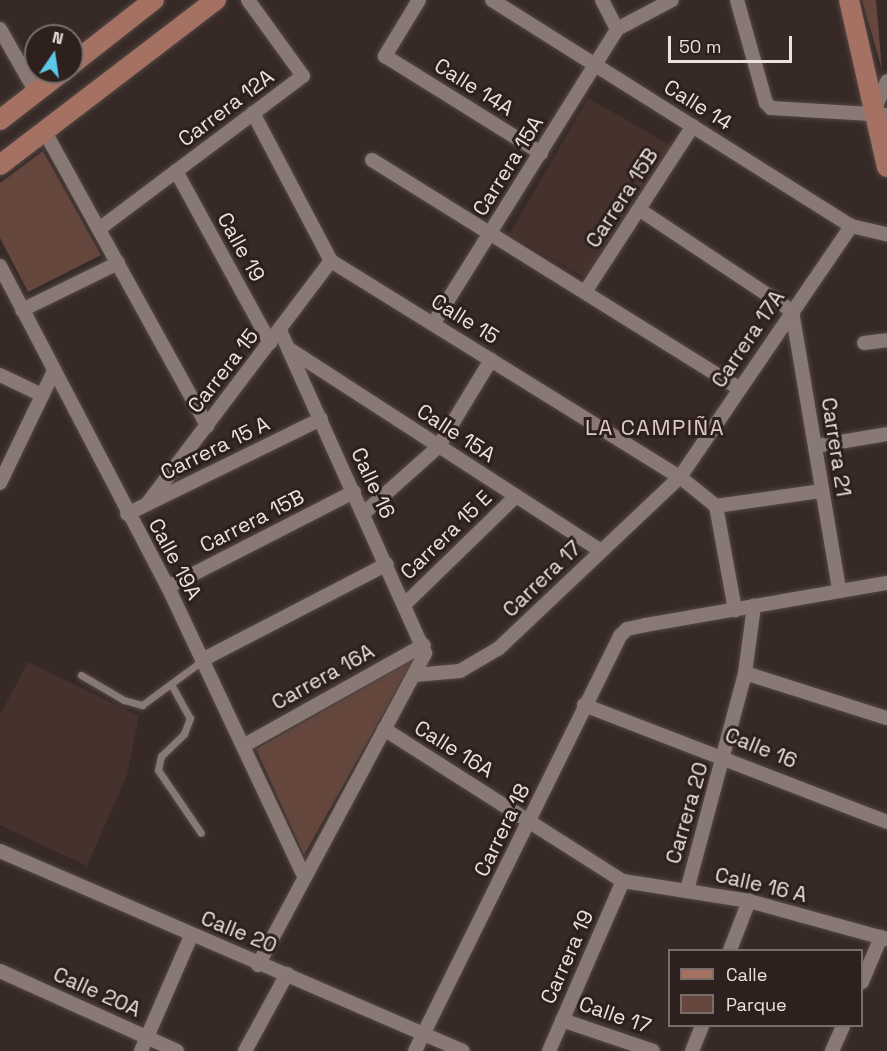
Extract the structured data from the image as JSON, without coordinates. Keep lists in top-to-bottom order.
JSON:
{
  "streets": {
    "street": [
      "Calle 14A",
      "Calle 14",
      "Carrera 12A",
      "Carrera 15A",
      "Carrera 15B",
      "Calle 19",
      "Calle 15",
      "Carrera 17A",
      "Carrera 15",
      "Calle 15A",
      "Carrera 21",
      "Carrera 15 A",
      "Calle 16",
      "Carrera 15 E",
      "Calle 19A",
      "Carrera 17",
      "Carrera 16A",
      "Calle 16A",
      "Carrera 20",
      "Carrera 18",
      "Calle 16 A",
      "Calle 20",
      "Carrera 19",
      "Calle 20A",
      "Calle 17"
    ]
  },
  "crossings": [
    ["Calle 14A", "Carrera 15A"],
    ["Calle 14", "Carrera 15A"],
    ["Calle 14", "Carrera 15B"],
    ["Calle 14", "Carrera 17A"],
    ["Carrera 12A", "Calle 19"],
    ["Carrera 15A", "Calle 15"],
    ["Carrera 15B", "Calle 16"],
    ["Carrera 15B", "Calle 19A"],
    ["Calle 19", "Carrera 15"],
    ["Calle 15", "Carrera 17A"],
    ["Calle 15", "Carrera 15"],
    ["Calle 15", "Carrera 17"],
    ["Carrera 17A", "Carrera 21"],
    ["Carrera 17A", "Carrera 17"],
    ["Carrera 15", "Carrera 15 A"],
    ["Carrera 15", "Calle 16"],
    ["Calle 15A", "Calle 16"],
    ["Calle 15A", "Carrera 15 E"],
    ["Calle 15A", "Carrera 17"],
    ["Carrera 15 A", "Calle 16"],
    ["Carrera 15 A", "Calle 19A"],
    ["Calle 16", "Carrera 15 E"],
    ["Calle 16", "Carrera 16A"],
    ["Calle 16", "Carrera 20"],
    ["Calle 16", "Carrera 18"],
    ["Calle 19A", "Carrera 16A"],
    ["Calle 16A", "Carrera 18"],
    ["Calle 16A", "Calle 16 A"],
    ["Calle 16A", "Carrera 19"],
    ["Carrera 20", "Calle 16 A"],
    ["Carrera 18", "Calle 20"],
    ["Calle 16 A", "Carrera 19"],
    ["Carrera 19", "Calle 17"]
  ],
  "districts": ["LA CAMPIÑA"],
  "legend": ["Calle", "Parque"],
  "scale_bar": "50 m",
  "north": "top"
}
